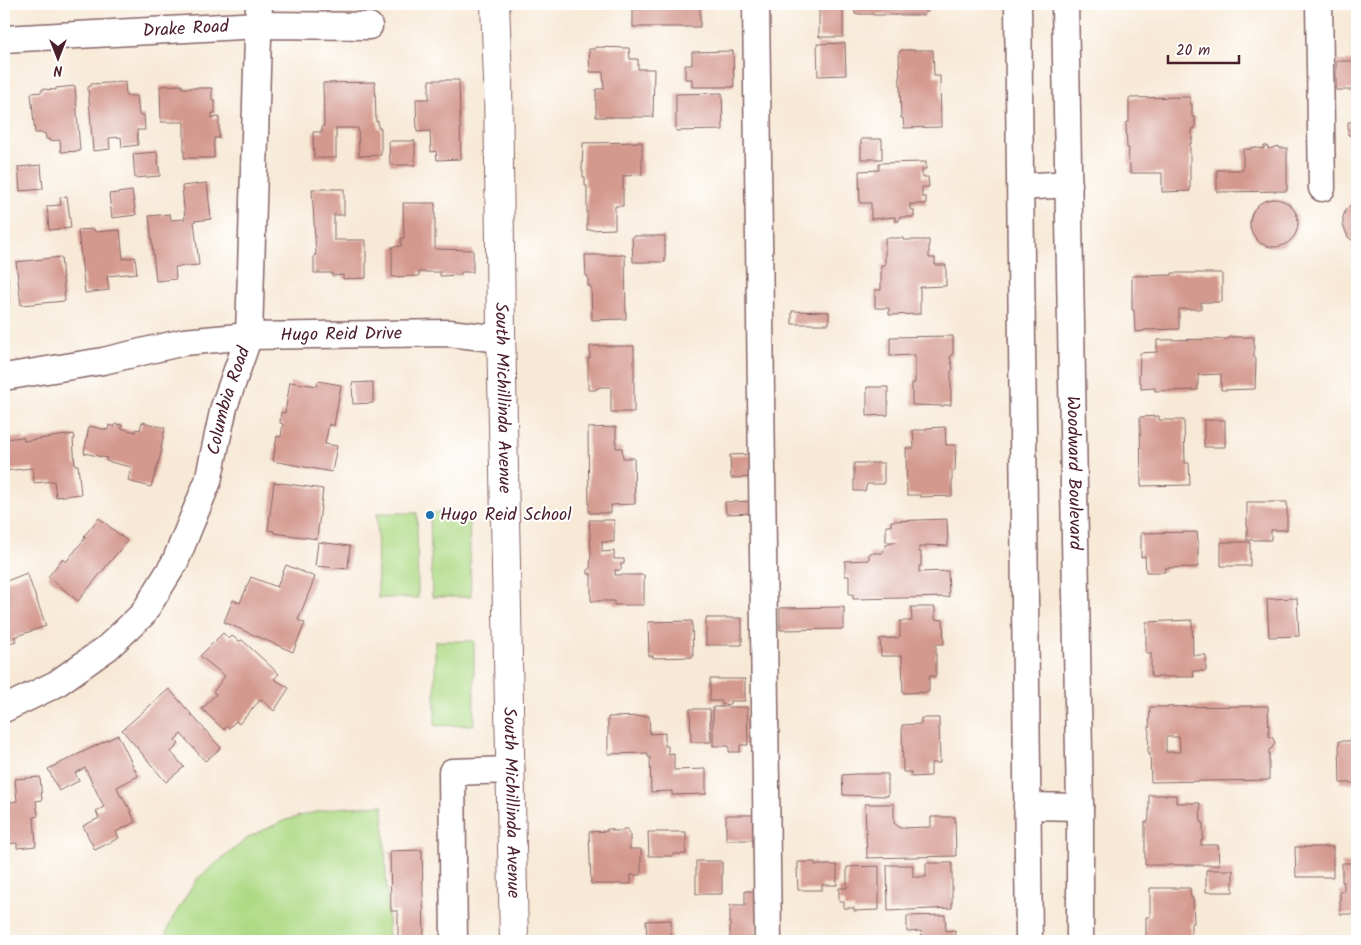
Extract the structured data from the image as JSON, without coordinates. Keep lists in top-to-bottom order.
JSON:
{
  "streets": {
    "main road": ["South Michillinda Avenue"],
    "street": [
      "Drake Road",
      "Hugo Reid Drive",
      "Columbia Road",
      "Woodward Boulevard"
    ]
  },
  "crossings": [
    ["Drake Road", "Columbia Road"],
    ["Hugo Reid Drive", "South Michillinda Avenue"],
    ["Hugo Reid Drive", "Columbia Road"]
  ],
  "places": ["Hugo Reid School"],
  "scale_bar": "20 m",
  "north": "bottom"
}
